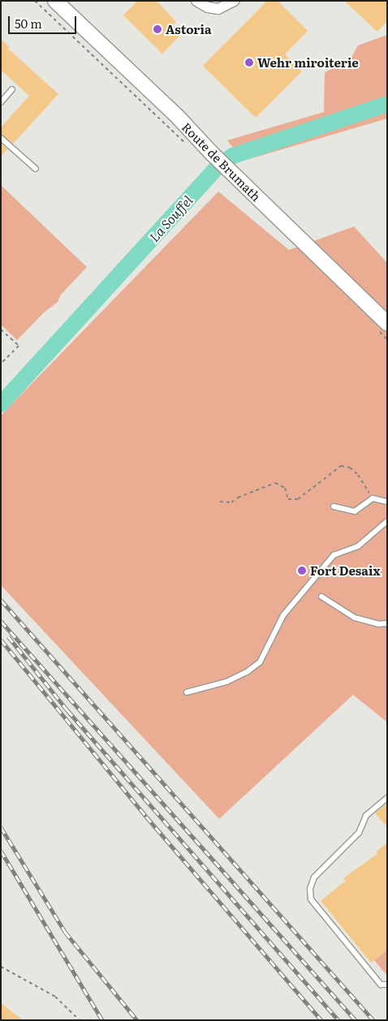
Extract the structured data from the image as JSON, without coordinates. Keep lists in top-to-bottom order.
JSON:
{
  "streets": {
    "main road": ["Route de Brumath"]
  },
  "water": ["La Souffel"],
  "places": ["Astoria", "Wehr miroiterie", "Fort Desaix"],
  "scale_bar": "50 m"
}
